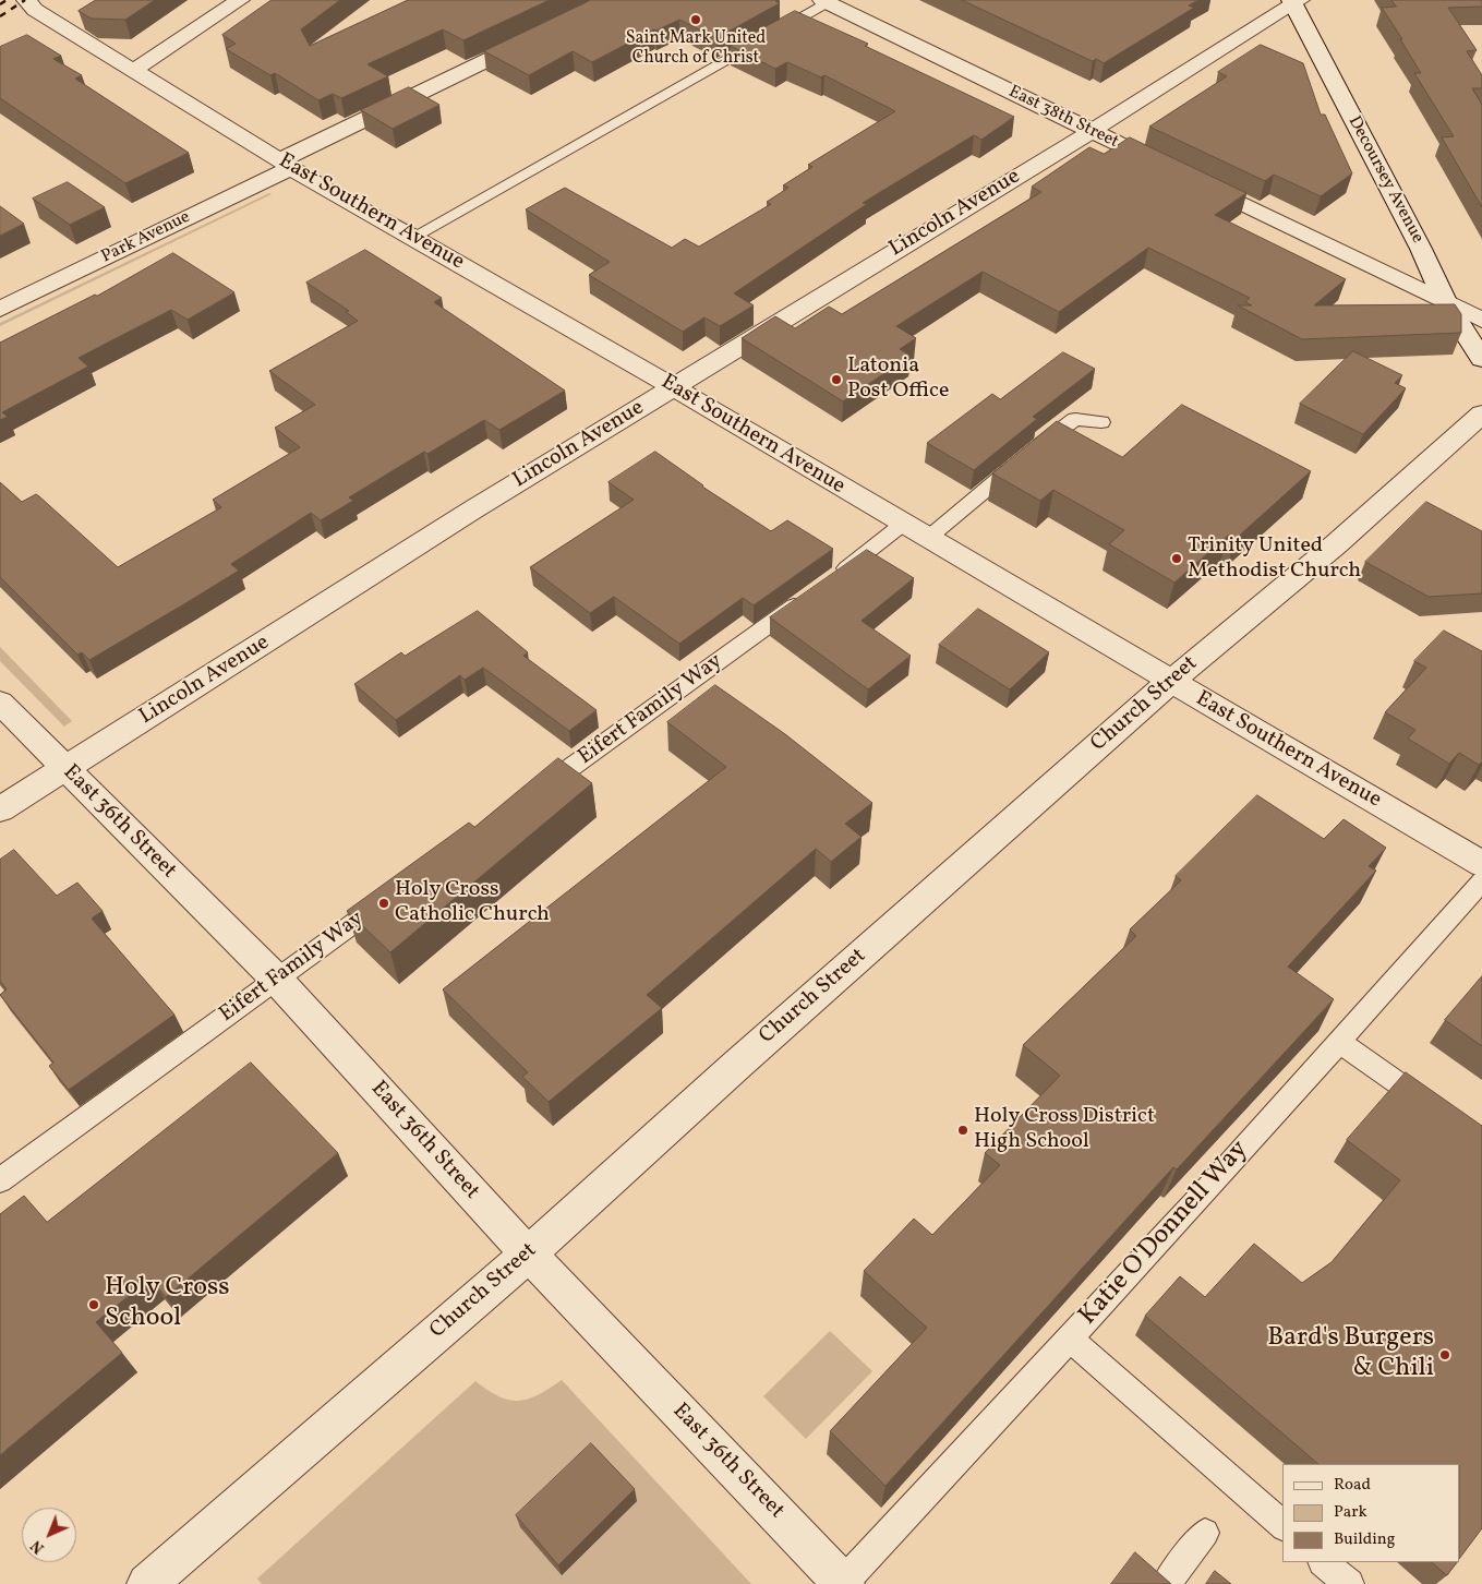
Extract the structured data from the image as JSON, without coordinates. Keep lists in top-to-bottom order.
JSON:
{
  "streets": {
    "street": [
      "East 38th Street",
      "Decoursey Avenue",
      "East Southern Avenue",
      "Lincoln Avenue",
      "Park Avenue",
      "Church Street",
      "East 36th Street"
    ],
    "lane": ["Eifert Family Way", "Katie O'Donnell Way"]
  },
  "crossings": [
    ["East 38th Street", "Decoursey Avenue"],
    ["East 38th Street", "Lincoln Avenue"],
    ["Decoursey Avenue", "Lincoln Avenue"],
    ["East Southern Avenue", "Lincoln Avenue"],
    ["East Southern Avenue", "Park Avenue"],
    ["East Southern Avenue", "Church Street"],
    ["Lincoln Avenue", "East 36th Street"],
    ["Church Street", "East 36th Street"],
    ["Eifert Family Way", "East 36th Street"],
    ["East 36th Street", "Katie O'Donnell Way"]
  ],
  "places": [
    "Saint Mark United Church of Christ",
    "Latonia Post Office",
    "Trinity United Methodist Church",
    "Holy Cross Catholic Church",
    "Holy Cross District High School",
    "Holy Cross School",
    "Bard's Burgers & Chili"
  ],
  "legend": ["Road", "Park", "Building"],
  "north": "bottom left"
}
